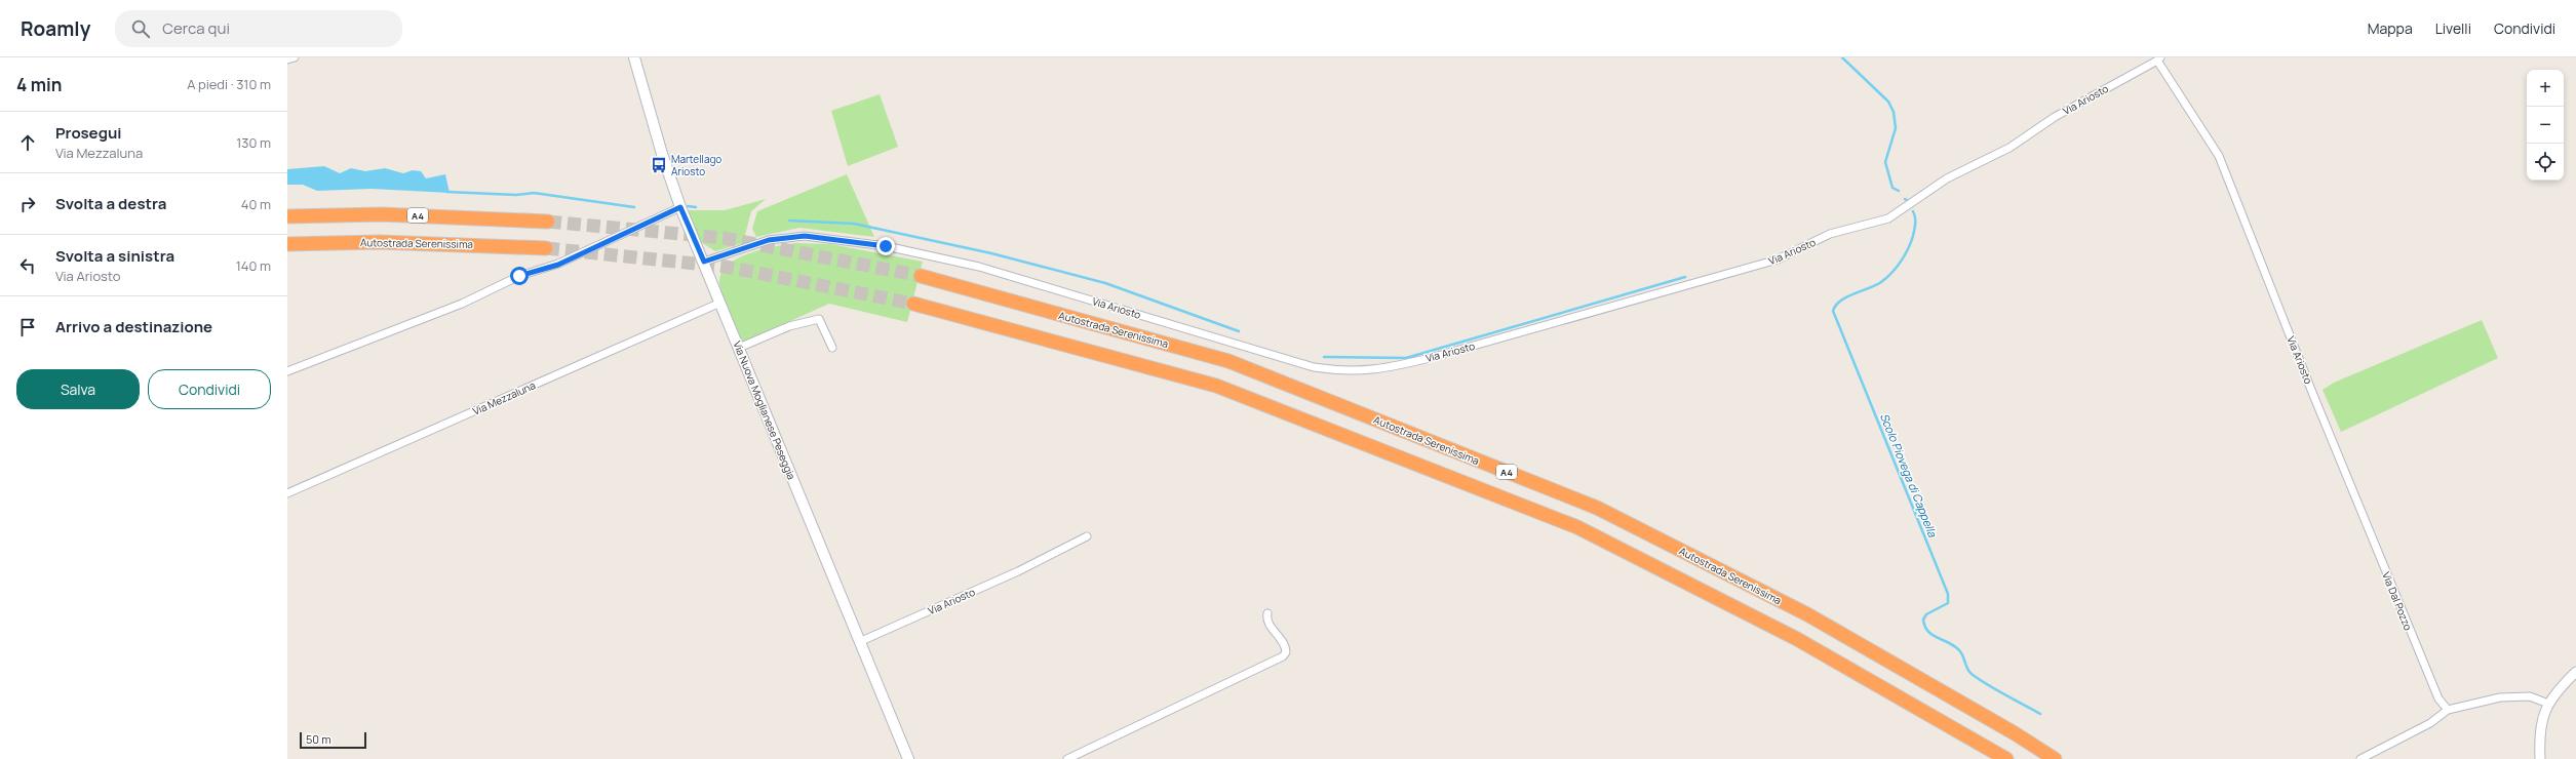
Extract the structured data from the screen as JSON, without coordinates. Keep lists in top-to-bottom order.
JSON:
{
  "streets": {
    "highway": ["A4", "Autostrada Serenissima"],
    "main road": ["Via Nuova Moglianese Peseggia"],
    "street": ["Via Ariosto", "Via Mezzaluna", "Via Dal Pozzo"]
  },
  "crossings": [
    ["Via Ariosto", "Via Nuova Moglianese Peseggia"],
    ["Via Ariosto", "Via Dal Pozzo"],
    ["Via Mezzaluna", "Via Nuova Moglianese Peseggia"]
  ],
  "water": ["Scolo Piovega di Cappella"],
  "places": {
    "bus stop": ["Martellago Ariosto"]
  },
  "scale_bar": "50 m",
  "page": {
    "header": "Roamly",
    "search": "Cerca qui",
    "nav": ["Mappa", "Livelli", "Condividi"],
    "heading": ["4 min", "A piedi · 310 m"],
    "map_buttons": ["+", "−"],
    "list": [
      ["Prosegui", "Via Mezzaluna", "130 m"],
      ["Svolta a destra", "40 m"],
      ["Svolta a sinistra", "Via Ariosto", "140 m"],
      "Arrivo a destinazione"
    ],
    "buttons": ["Salva", "Condividi"],
    "scale": "50 m"
  }
}
